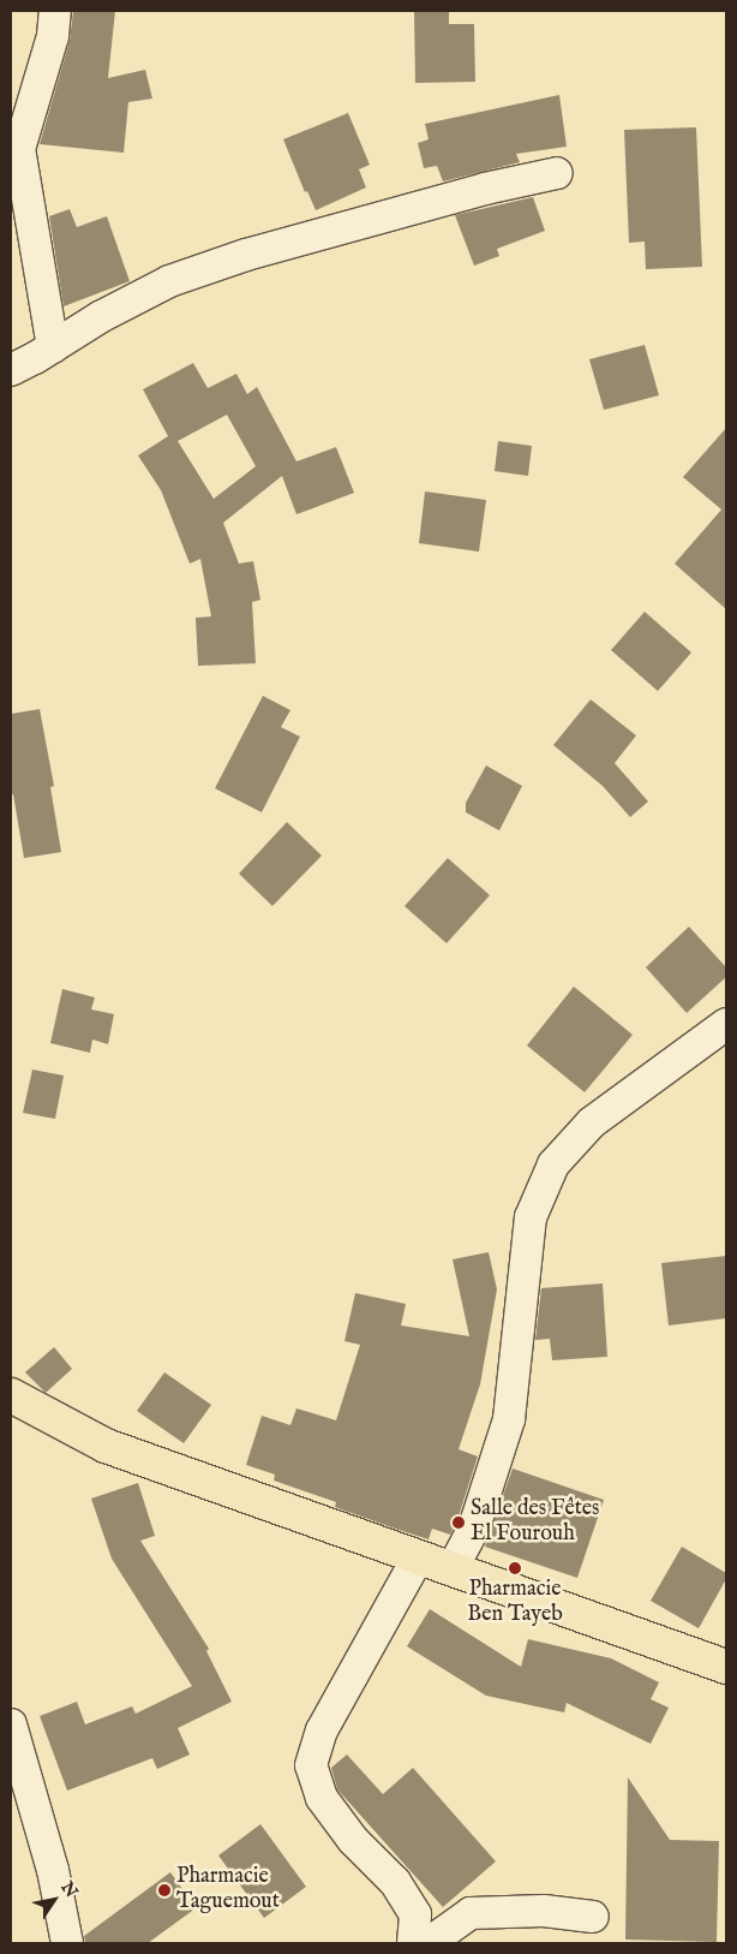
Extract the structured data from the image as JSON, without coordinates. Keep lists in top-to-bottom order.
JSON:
{
  "places": ["Salle des Fêtes El Fourouh", "Pharmacie Ben Tayeb", "Pharmacie Taguemout"],
  "north": "top right"
}
